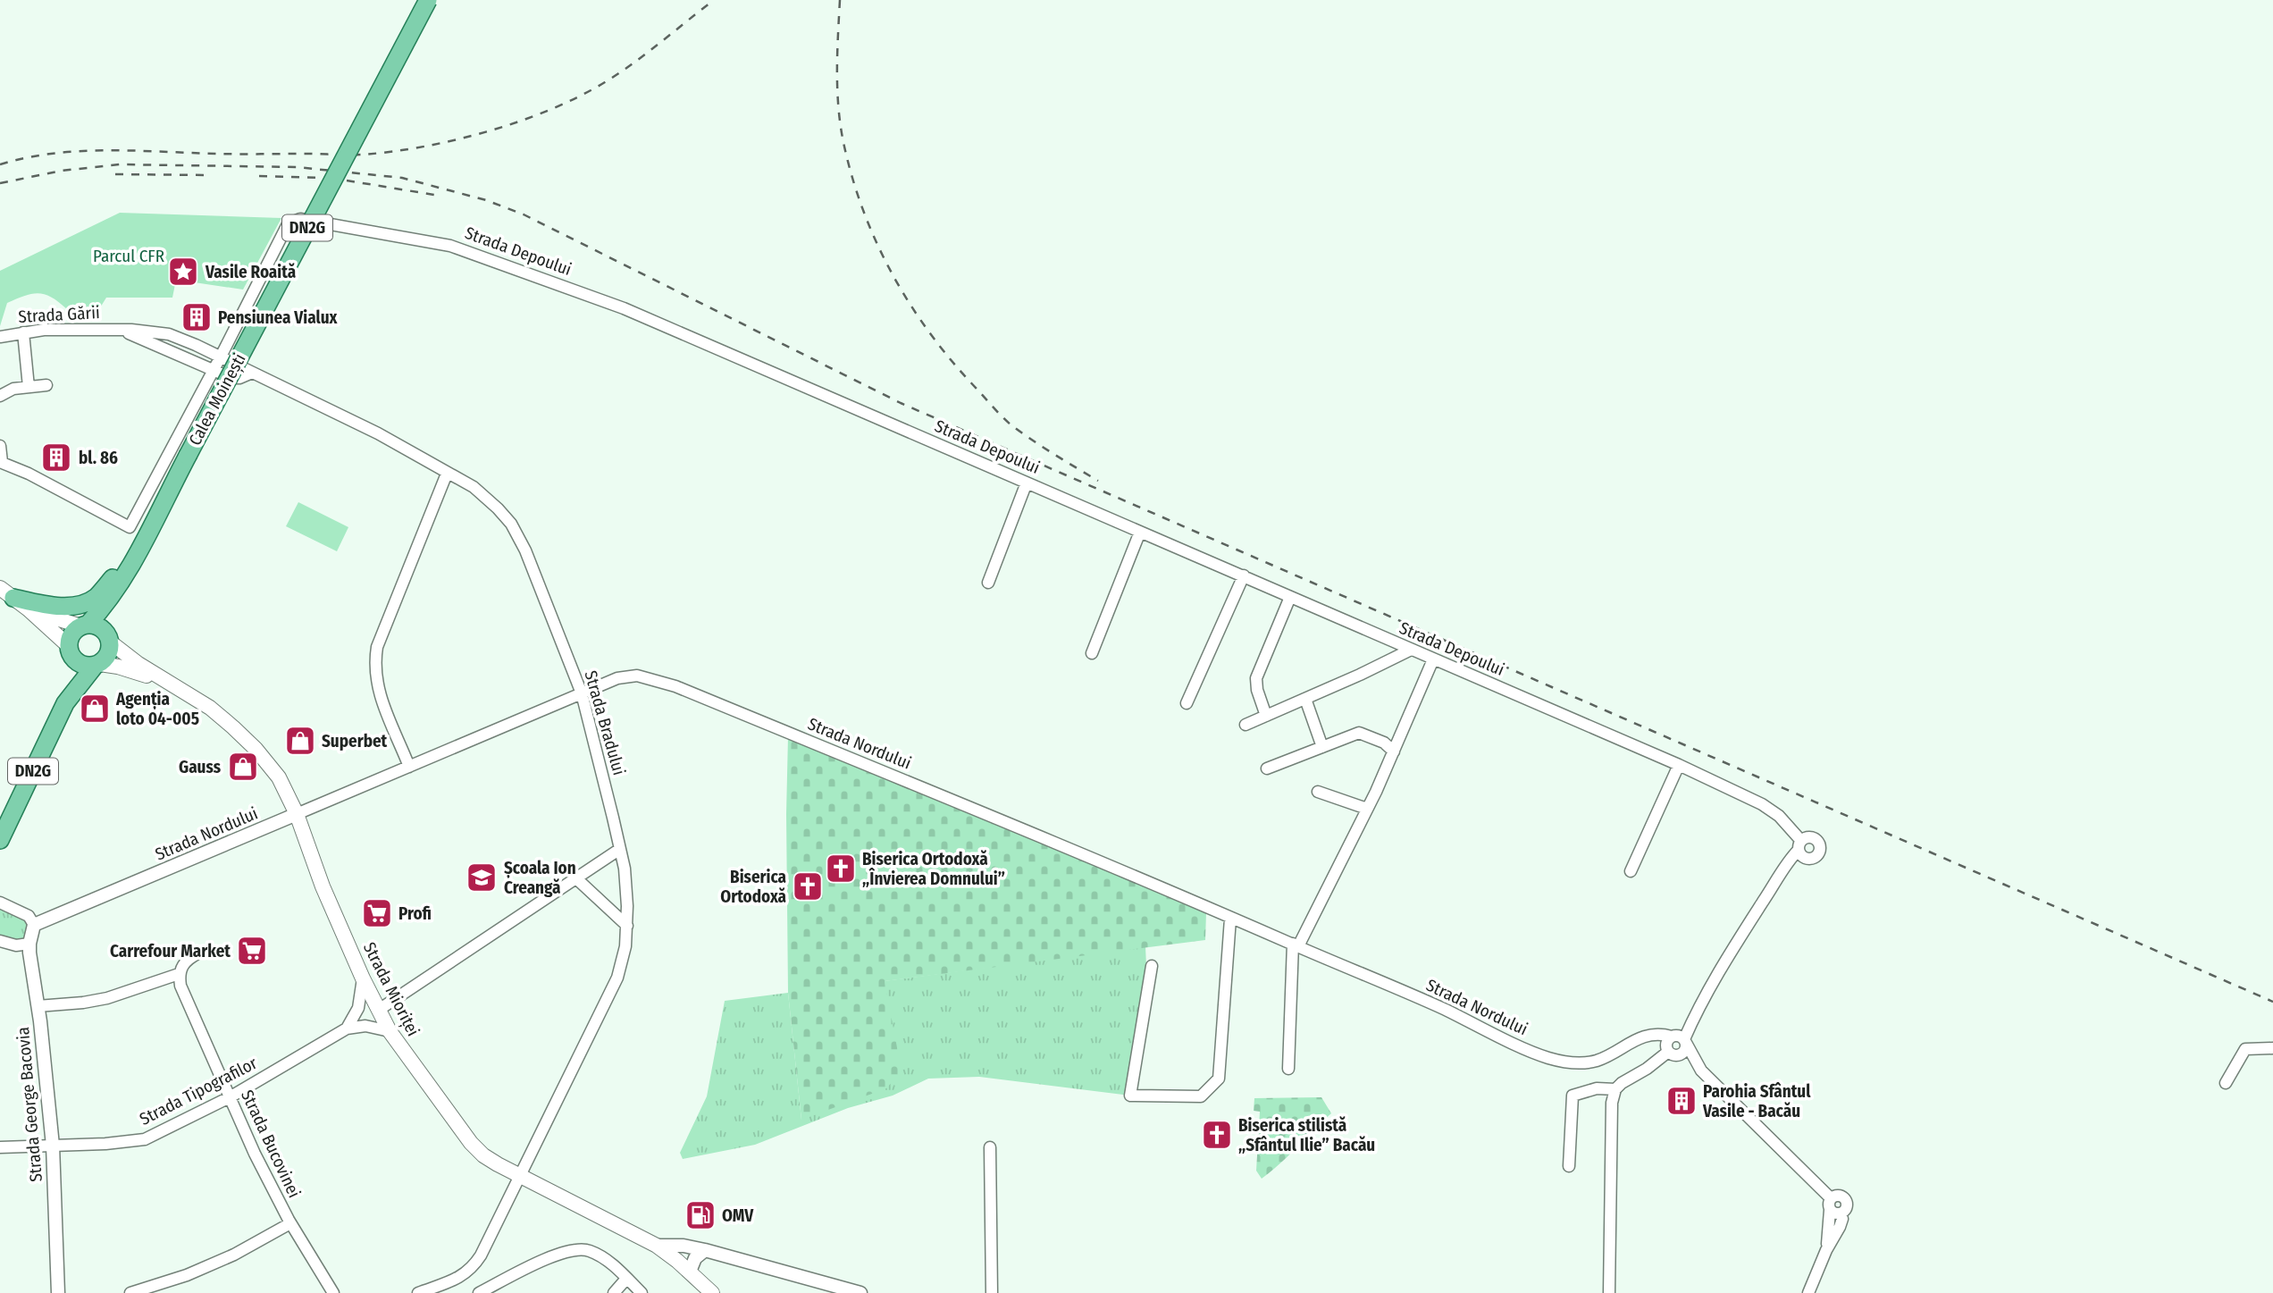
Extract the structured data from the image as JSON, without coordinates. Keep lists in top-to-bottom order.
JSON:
{
  "streets": {
    "main road": ["DN2G", "Calea Moinești", "Strada Mioriței"],
    "street": [
      "Strada Depoului",
      "Strada Gării",
      "Strada Bradului",
      "Strada Nordului",
      "Strada Tipografilor",
      "Strada George Bacovia",
      "Strada Bucovinei"
    ]
  },
  "crossings": [
    ["DN2G", "Calea Moinești"],
    ["DN2G", "Strada Mioriței"],
    ["Strada Depoului", "Strada Gării"],
    ["Strada Depoului", "Strada Nordului"],
    ["Strada Gării", "Strada Bradului"],
    ["Calea Moinești", "Strada Mioriței"],
    ["Strada Bradului", "Strada Nordului"],
    ["Strada Bradului", "Strada Mioriței"],
    ["Strada Nordului", "Strada Mioriței"],
    ["Strada Tipografilor", "Strada George Bacovia"],
    ["Strada Tipografilor", "Strada Bucovinei"]
  ],
  "parks": ["Parcul CFR"],
  "places": {
    "place": ["Vasile Roaită"],
    "building": ["Pensiunea Vialux", "bl. 86", "Parohia Sfântul Vasile - Bacău"],
    "shop": ["Agenția loto 04-005", "Superbet", "Gauss"],
    "church": ["Biserica Ortodoxă „Învierea Domnului”", "Biserica Ortodoxă", "Biserica stilistă „Sfântul Ilie” Bacău"],
    "school or university": ["Școala Ion Creangă"],
    "supermarket": ["Profi", "Carrefour Market"],
    "fuel station": ["OMV"]
  }
}
